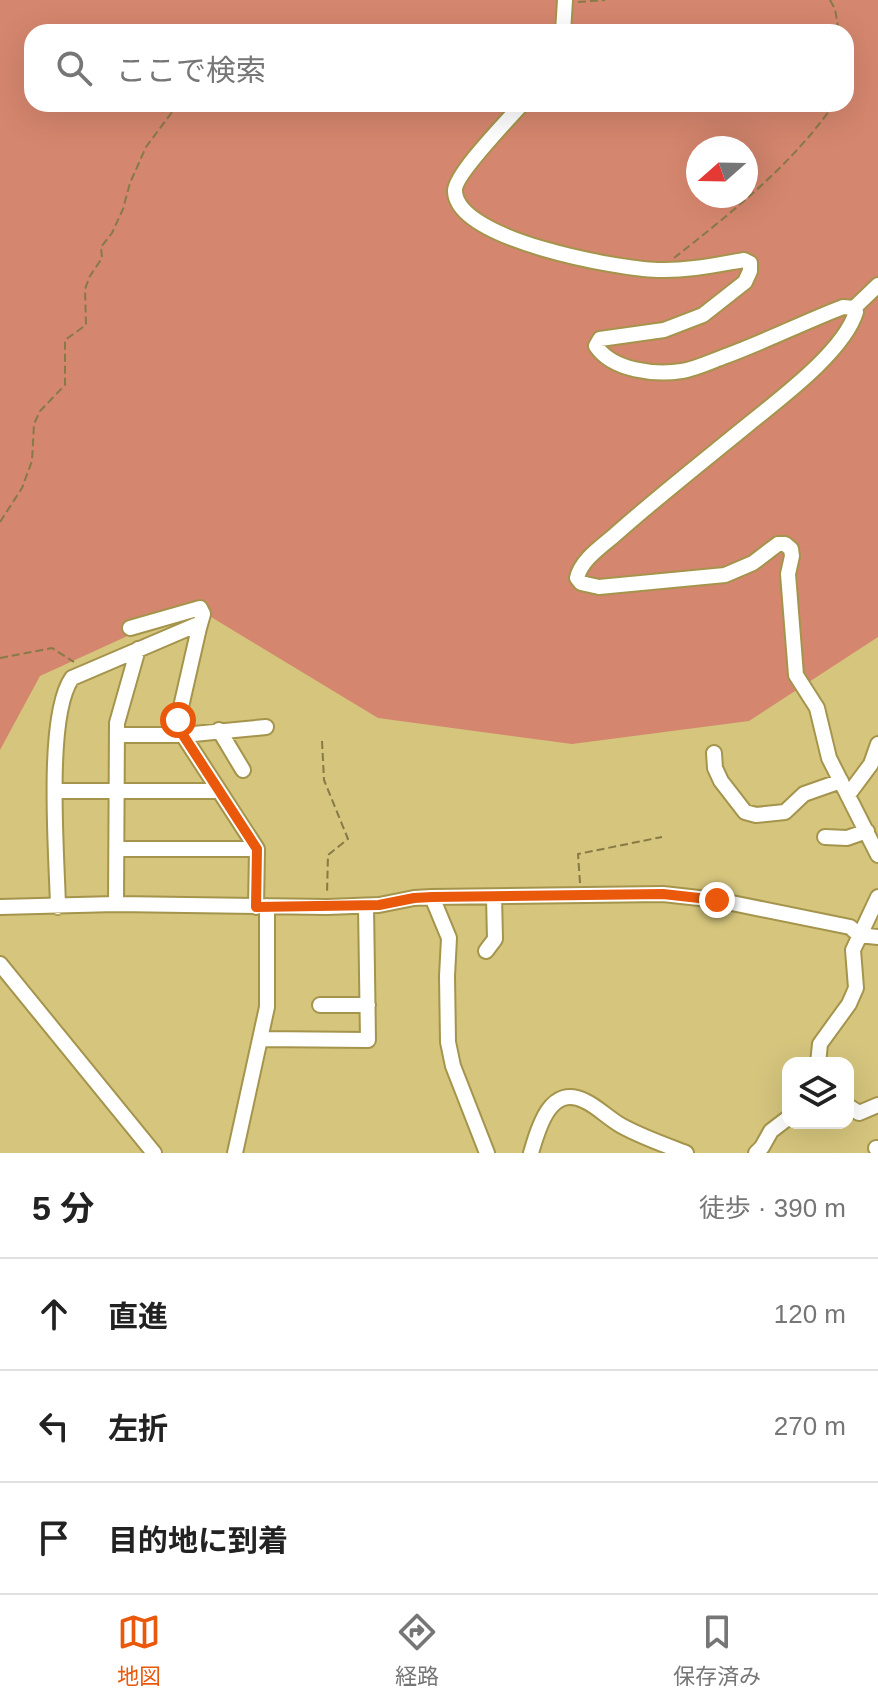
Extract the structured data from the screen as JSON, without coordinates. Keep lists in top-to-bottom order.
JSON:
{
  "north": "left",
  "page": {
    "search": "ここで検索",
    "heading": ["5 分", "徒歩 · 390 m"],
    "list": [
      ["直進", "120 m"],
      ["左折", "270 m"],
      "目的地に到着"
    ],
    "nav": ["地図", "経路", "保存済み"]
  }
}
